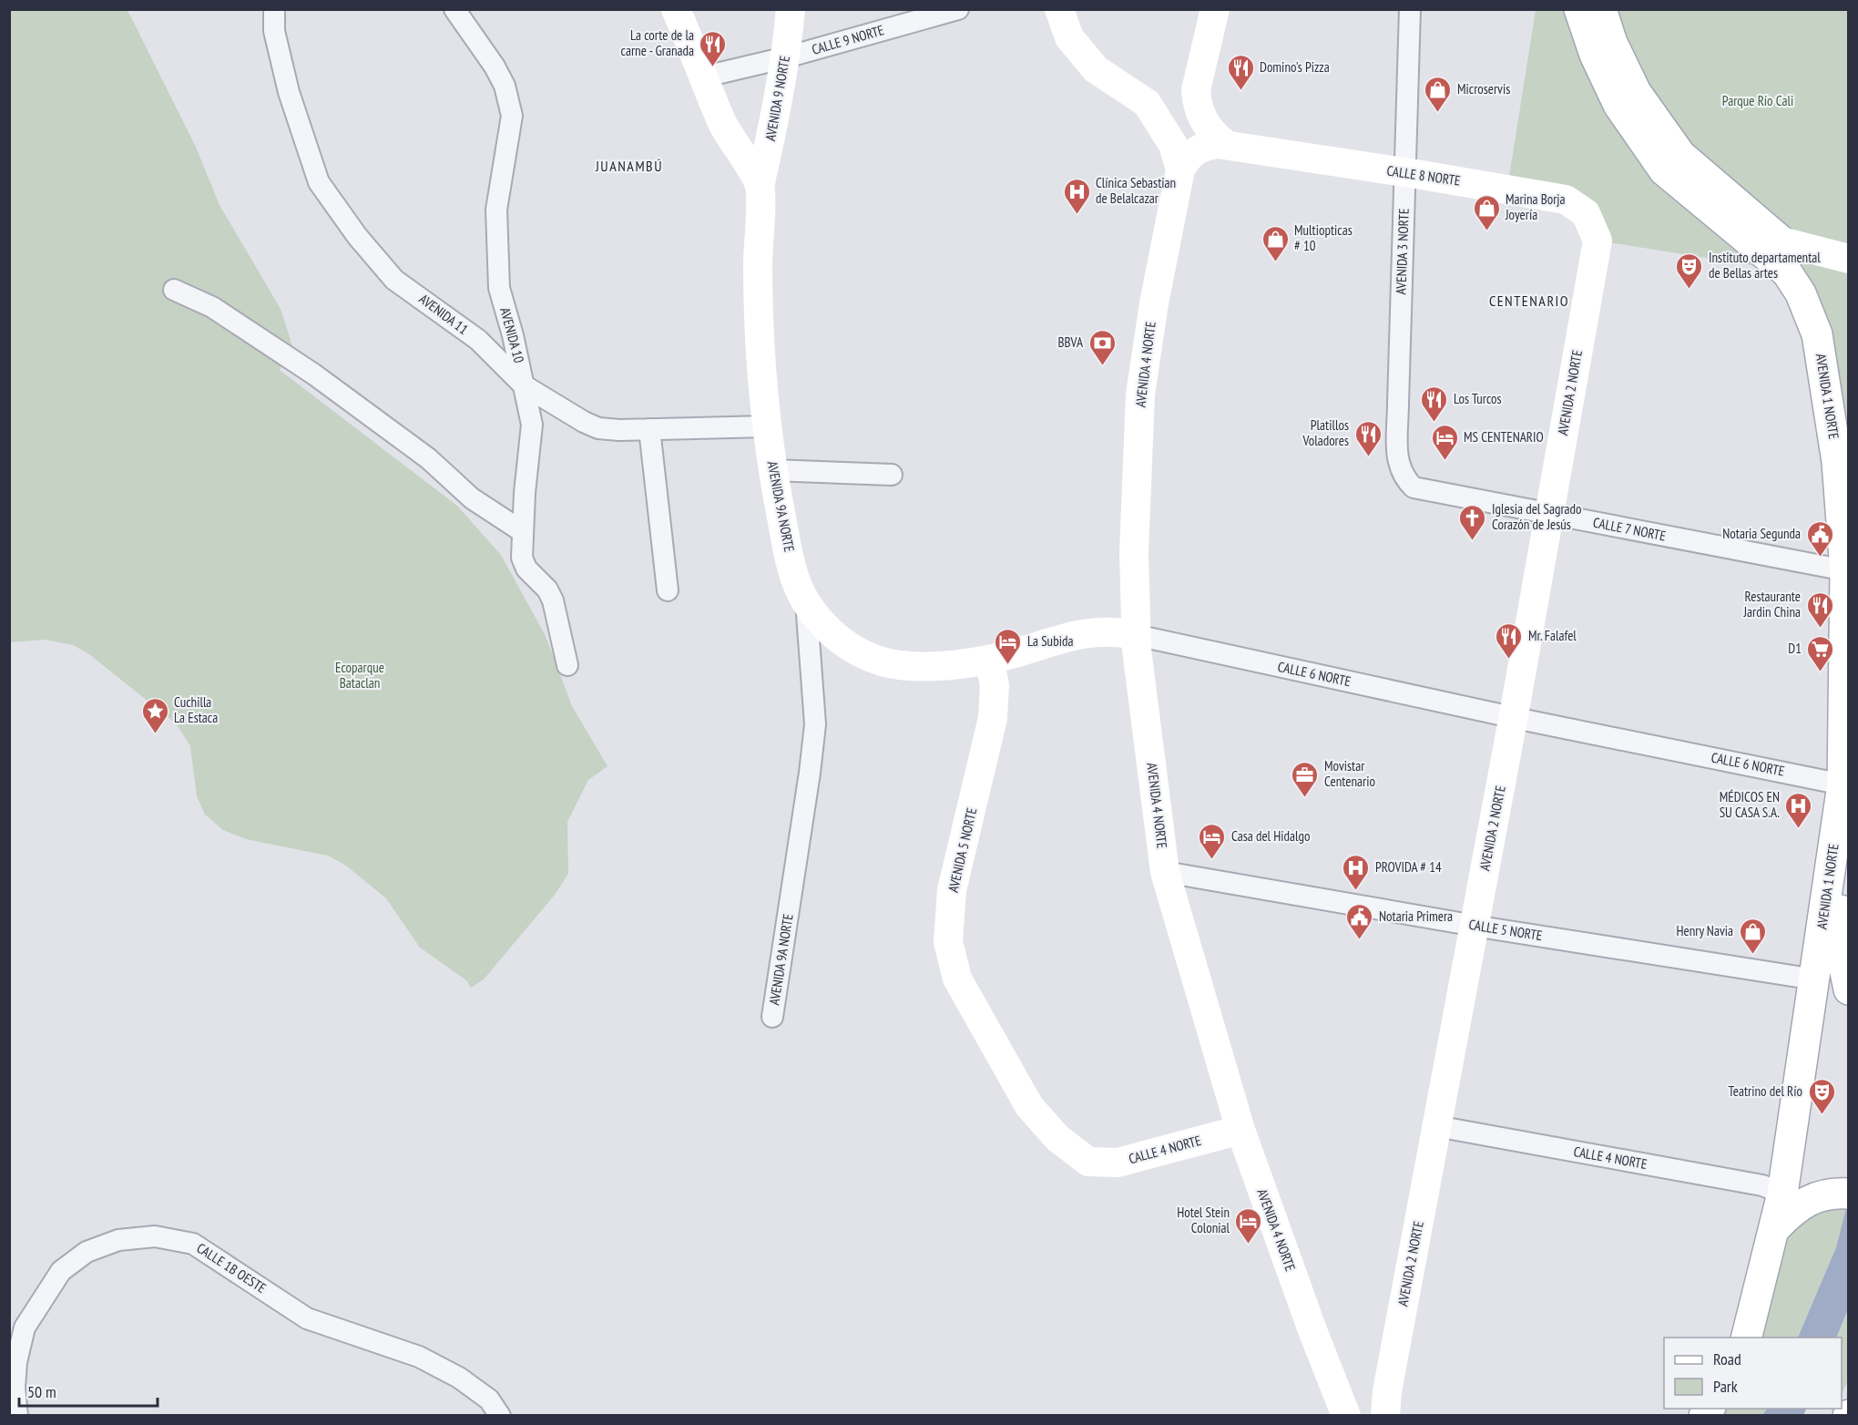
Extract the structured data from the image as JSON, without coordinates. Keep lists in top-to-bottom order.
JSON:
{
  "streets": {
    "main road": [
      "AVENIDA 9 NORTE",
      "CALLE 8 NORTE",
      "AVENIDA 4 NORTE",
      "AVENIDA 2 NORTE",
      "AVENIDA 1 NORTE",
      "AVENIDA 9A NORTE",
      "CALLE 6 NORTE",
      "AVENIDA 5 NORTE",
      "CALLE 4 NORTE"
    ],
    "street": [
      "CALLE 9 NORTE",
      "AVENIDA 3 NORTE",
      "AVENIDA 11",
      "AVENIDA 10",
      "CALLE 7 NORTE",
      "CALLE 5 NORTE",
      "CALLE 1B OESTE"
    ]
  },
  "crossings": [
    ["CALLE 9 NORTE", "AVENIDA 9 NORTE"],
    ["AVENIDA 9 NORTE", "AVENIDA 9A NORTE"],
    ["CALLE 8 NORTE", "AVENIDA 3 NORTE"],
    ["CALLE 8 NORTE", "AVENIDA 4 NORTE"],
    ["CALLE 8 NORTE", "AVENIDA 2 NORTE"],
    ["AVENIDA 3 NORTE", "CALLE 7 NORTE"],
    ["AVENIDA 11", "AVENIDA 10"],
    ["AVENIDA 11", "AVENIDA 9A NORTE"],
    ["AVENIDA 4 NORTE", "CALLE 6 NORTE"],
    ["AVENIDA 4 NORTE", "CALLE 5 NORTE"],
    ["AVENIDA 4 NORTE", "CALLE 4 NORTE"],
    ["AVENIDA 2 NORTE", "CALLE 7 NORTE"],
    ["AVENIDA 2 NORTE", "CALLE 6 NORTE"],
    ["AVENIDA 2 NORTE", "CALLE 5 NORTE"],
    ["AVENIDA 2 NORTE", "CALLE 4 NORTE"],
    ["AVENIDA 1 NORTE", "CALLE 7 NORTE"],
    ["AVENIDA 1 NORTE", "CALLE 6 NORTE"],
    ["AVENIDA 1 NORTE", "CALLE 5 NORTE"],
    ["AVENIDA 1 NORTE", "CALLE 4 NORTE"],
    ["AVENIDA 9A NORTE", "CALLE 6 NORTE"],
    ["CALLE 6 NORTE", "AVENIDA 5 NORTE"],
    ["AVENIDA 5 NORTE", "CALLE 4 NORTE"]
  ],
  "districts": ["JUANAMBÚ", "CENTENARIO"],
  "parks": ["Parque Río Cali", "Ecoparque Bataclan"],
  "places": {
    "restaurant": [
      "La corte de la carne - Granada",
      "Domino's Pizza",
      "Los Turcos",
      "Platillos Voladores",
      "Restaurante Jardin China",
      "Mr. Falafel"
    ],
    "shop": [
      "Microservis",
      "Marina Borja Joyería",
      "Multiopticas # 10",
      "Henry Navia"
    ],
    "hospital": ["Clínica Sebastian de Belalcazar", "MÉDICOS EN SU CASA S.A.", "PROVIDA # 14"],
    "theatre": ["Instituto departamental de Bellas artes", "Teatrino del Río"],
    "bank": ["BBVA"],
    "hotel": [
      "MS CENTENARIO",
      "La Subida",
      "Casa del Hidalgo",
      "Hotel Stein Colonial"
    ],
    "church": ["Iglesia del Sagrado Corazón de Jesús"],
    "public building": ["Notaria Segunda", "Notaria Primera"],
    "supermarket": ["D1"],
    "place": ["Cuchilla La Estaca"],
    "office": ["Movistar Centenario"]
  },
  "legend": ["Road", "Park"],
  "scale_bar": "50 m"
}
